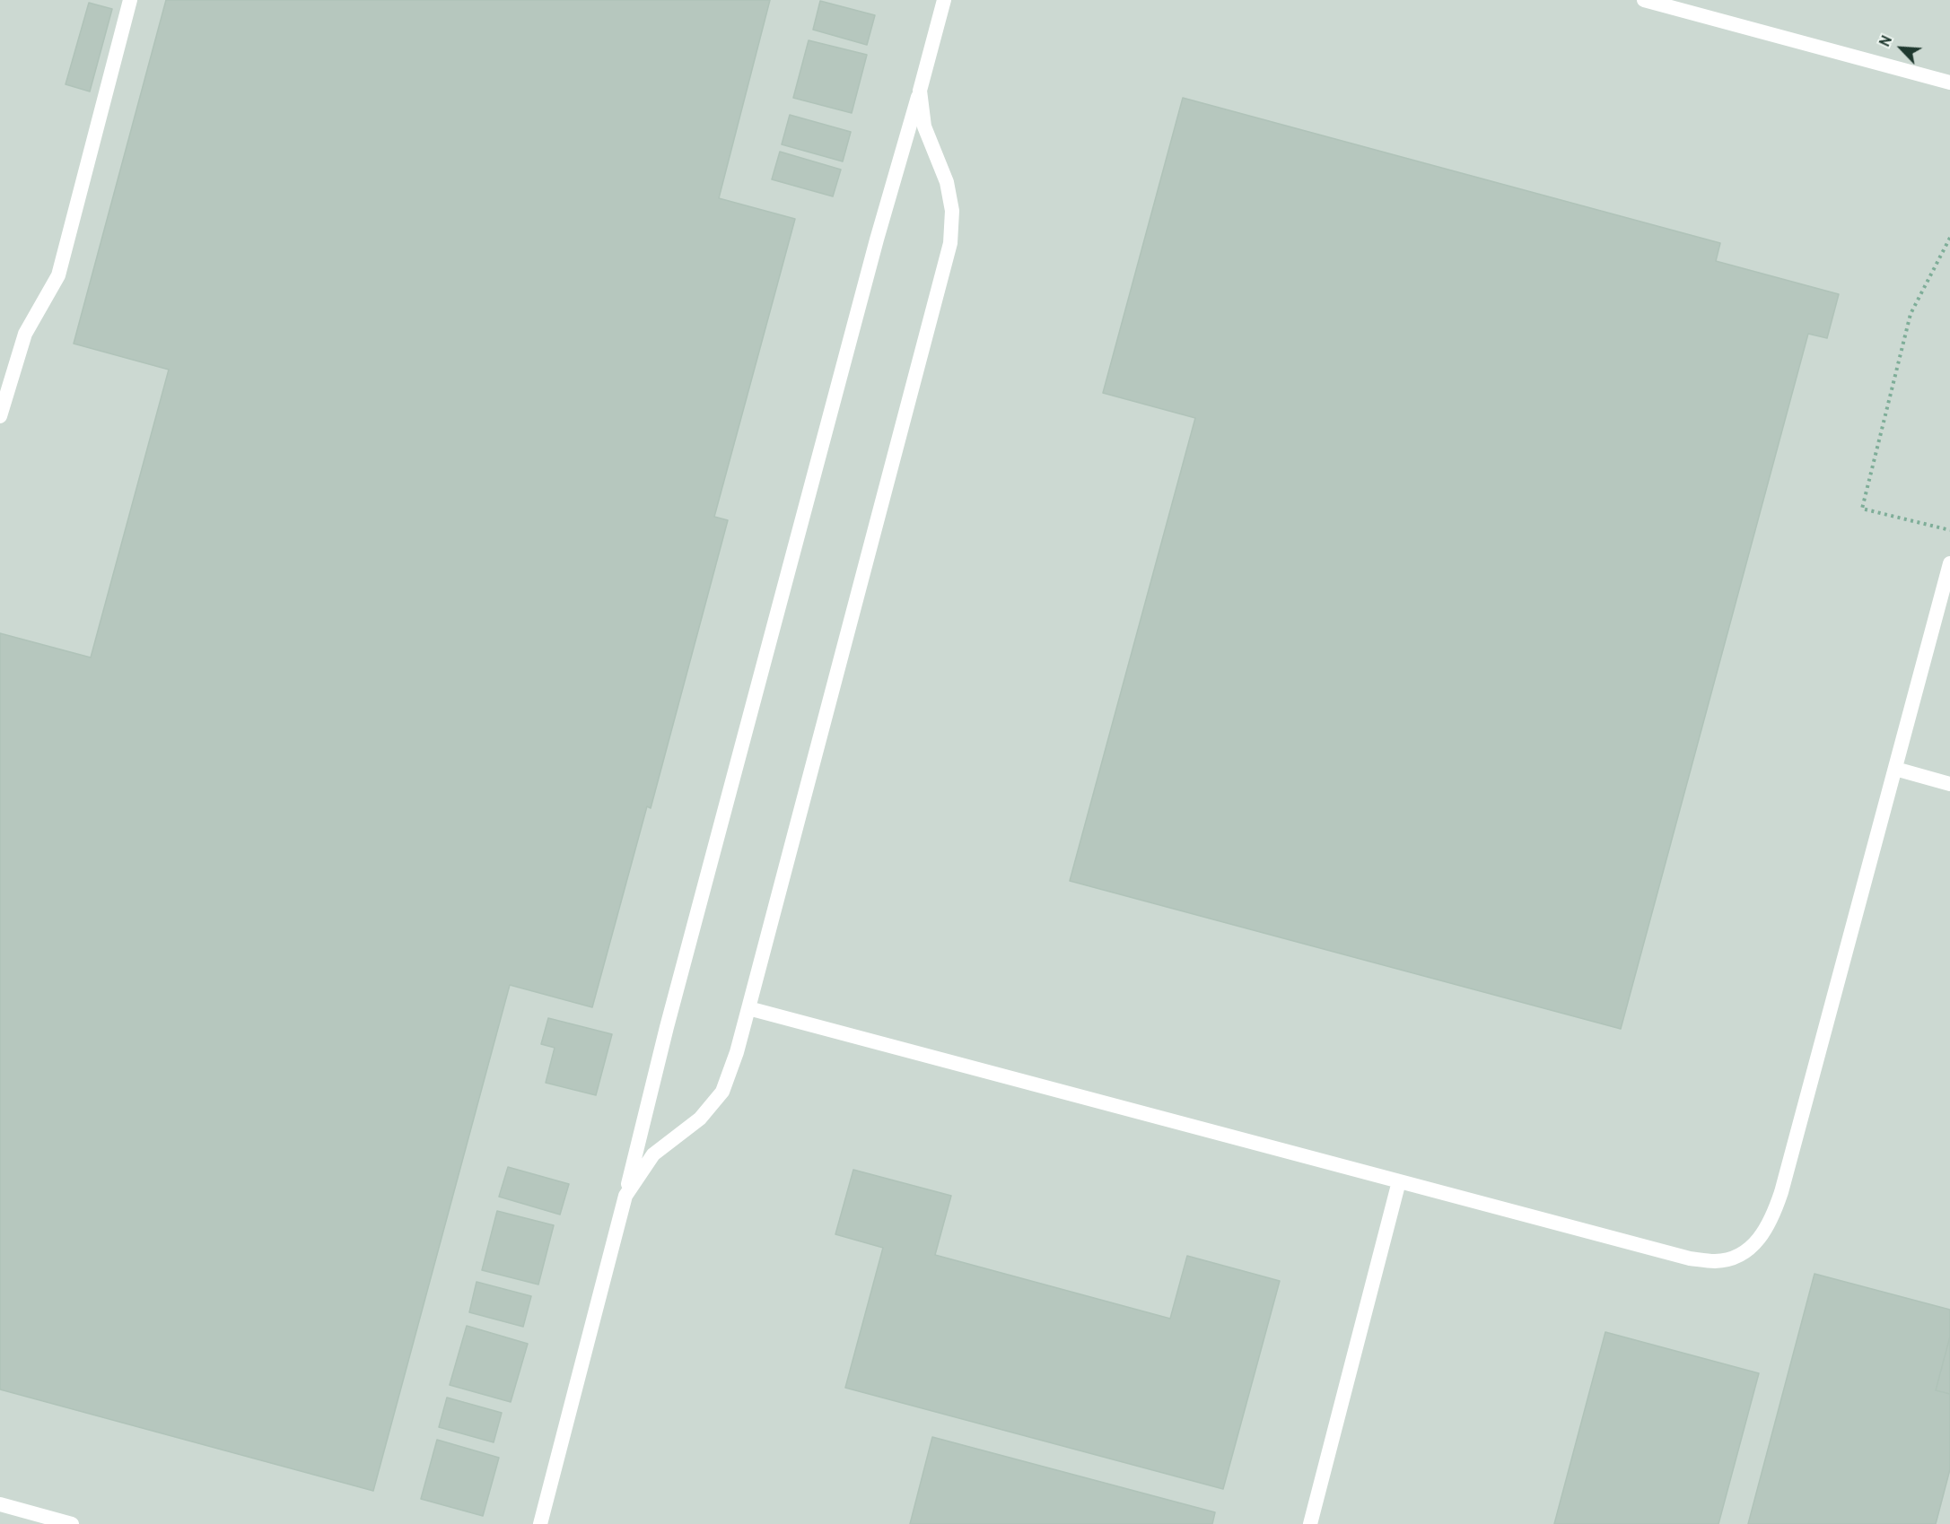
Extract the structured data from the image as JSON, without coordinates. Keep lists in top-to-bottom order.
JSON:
{
  "north": "top left"
}
